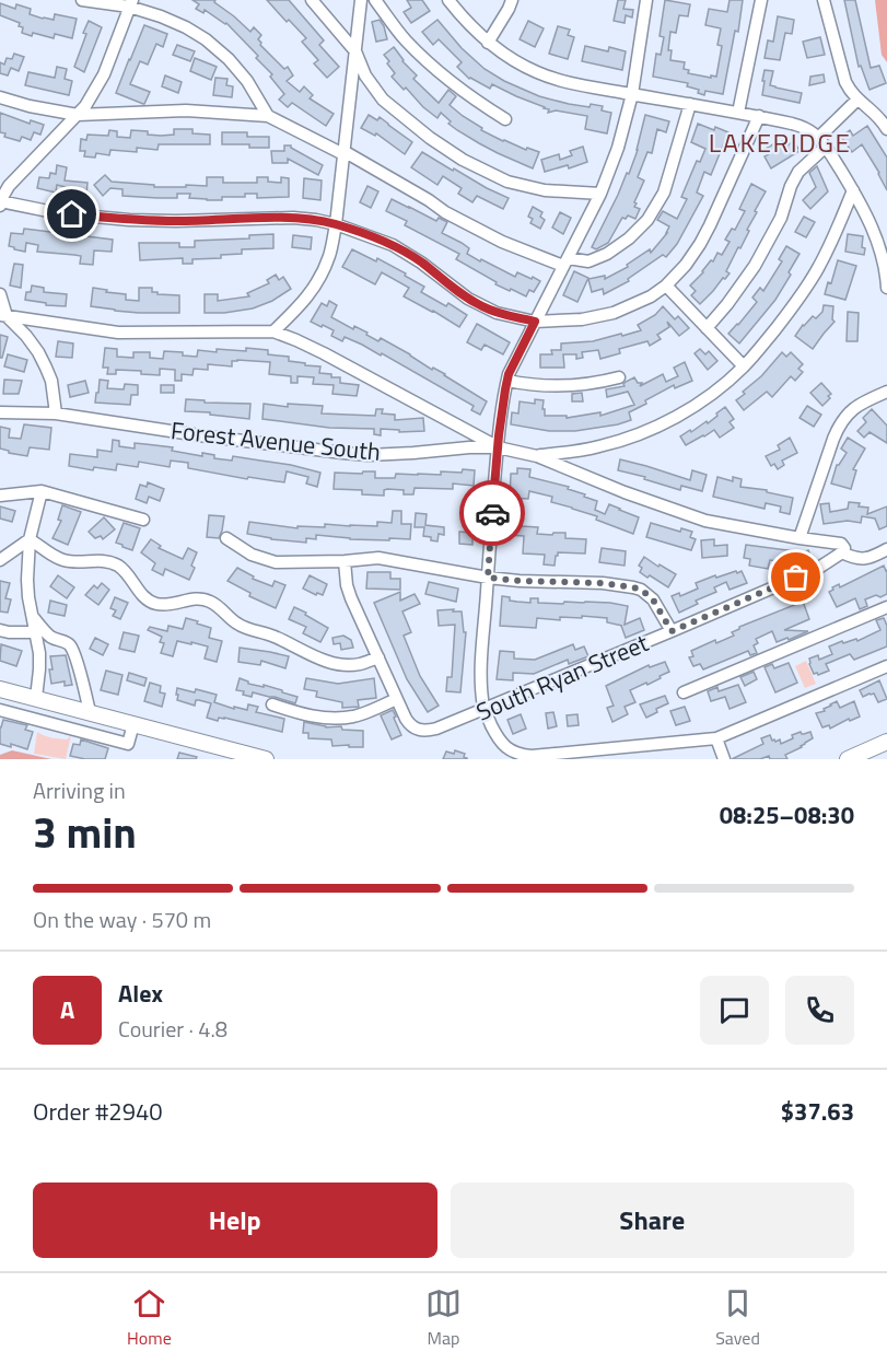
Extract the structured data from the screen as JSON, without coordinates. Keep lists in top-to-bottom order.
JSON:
{
  "streets": {
    "street": ["Forest Avenue South", "South Ryan Street"]
  },
  "crossings": [
    ["Forest Avenue South", "South Ryan Street"]
  ],
  "districts": ["LAKERIDGE"],
  "page": {
    "heading": ["3 min", "Arriving in", "08:25–08:30"],
    "panel": [
      "Alex",
      "Courier · 4.8",
      "Order #2940",
      "$37.63"
    ],
    "bar": "On the way · 570 m",
    "round": "A",
    "buttons": ["Help", "Share"],
    "tabs": ["Home", "Map", "Saved"]
  }
}
